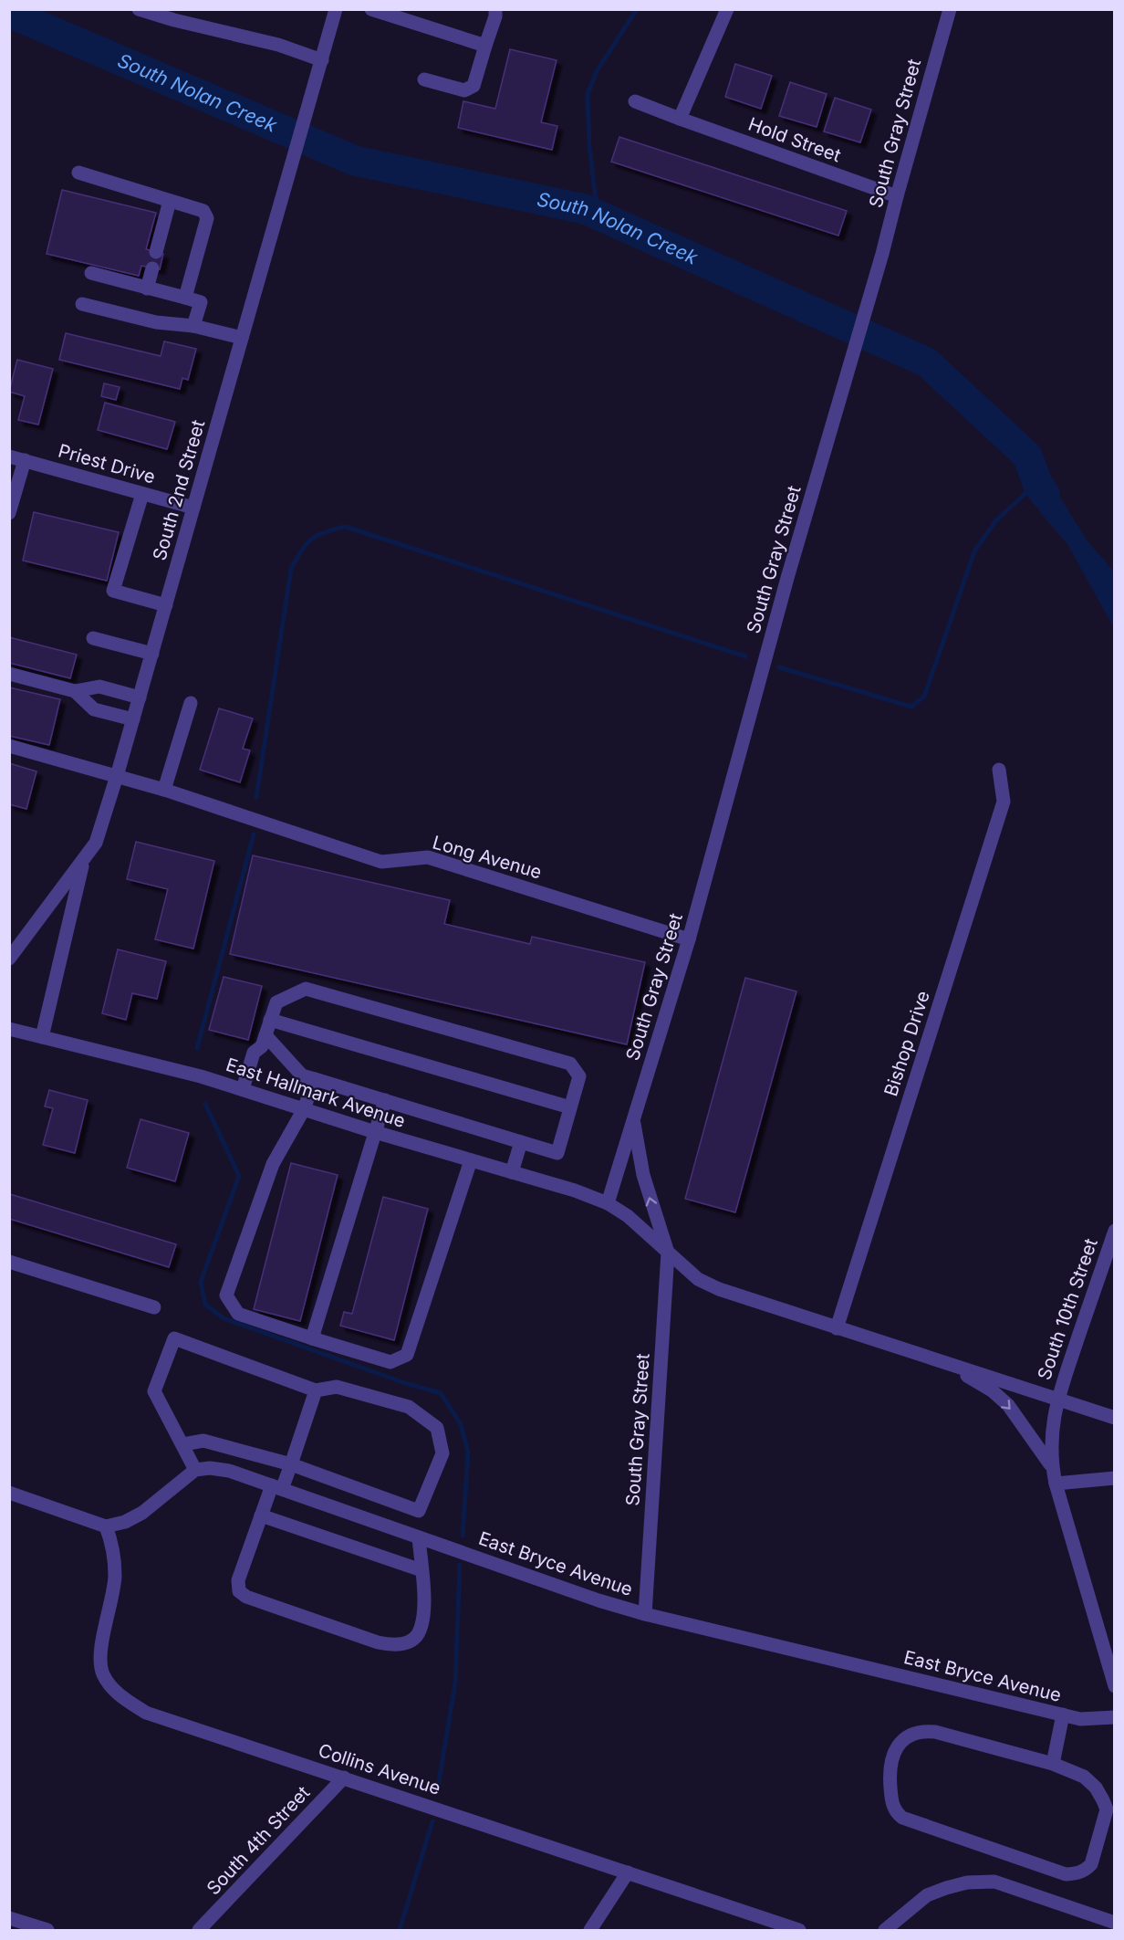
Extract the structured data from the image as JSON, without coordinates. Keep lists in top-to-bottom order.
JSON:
{
  "streets": {
    "street": [
      "South Gray Street",
      "Hold Street",
      "Priest Drive",
      "South 2nd Street",
      "Long Avenue",
      "Bishop Drive",
      "East Hallmark Avenue",
      "South 10th Street",
      "East Bryce Avenue",
      "Collins Avenue",
      "South 4th Street"
    ]
  },
  "crossings": [
    ["South Gray Street", "Hold Street"],
    ["South Gray Street", "Long Avenue"],
    ["South Gray Street", "East Hallmark Avenue"],
    ["South Gray Street", "East Bryce Avenue"],
    ["Priest Drive", "South 2nd Street"],
    ["South 2nd Street", "Long Avenue"],
    ["Bishop Drive", "East Hallmark Avenue"],
    ["Collins Avenue", "South 4th Street"]
  ],
  "water": ["South Nolan Creek"]
}
